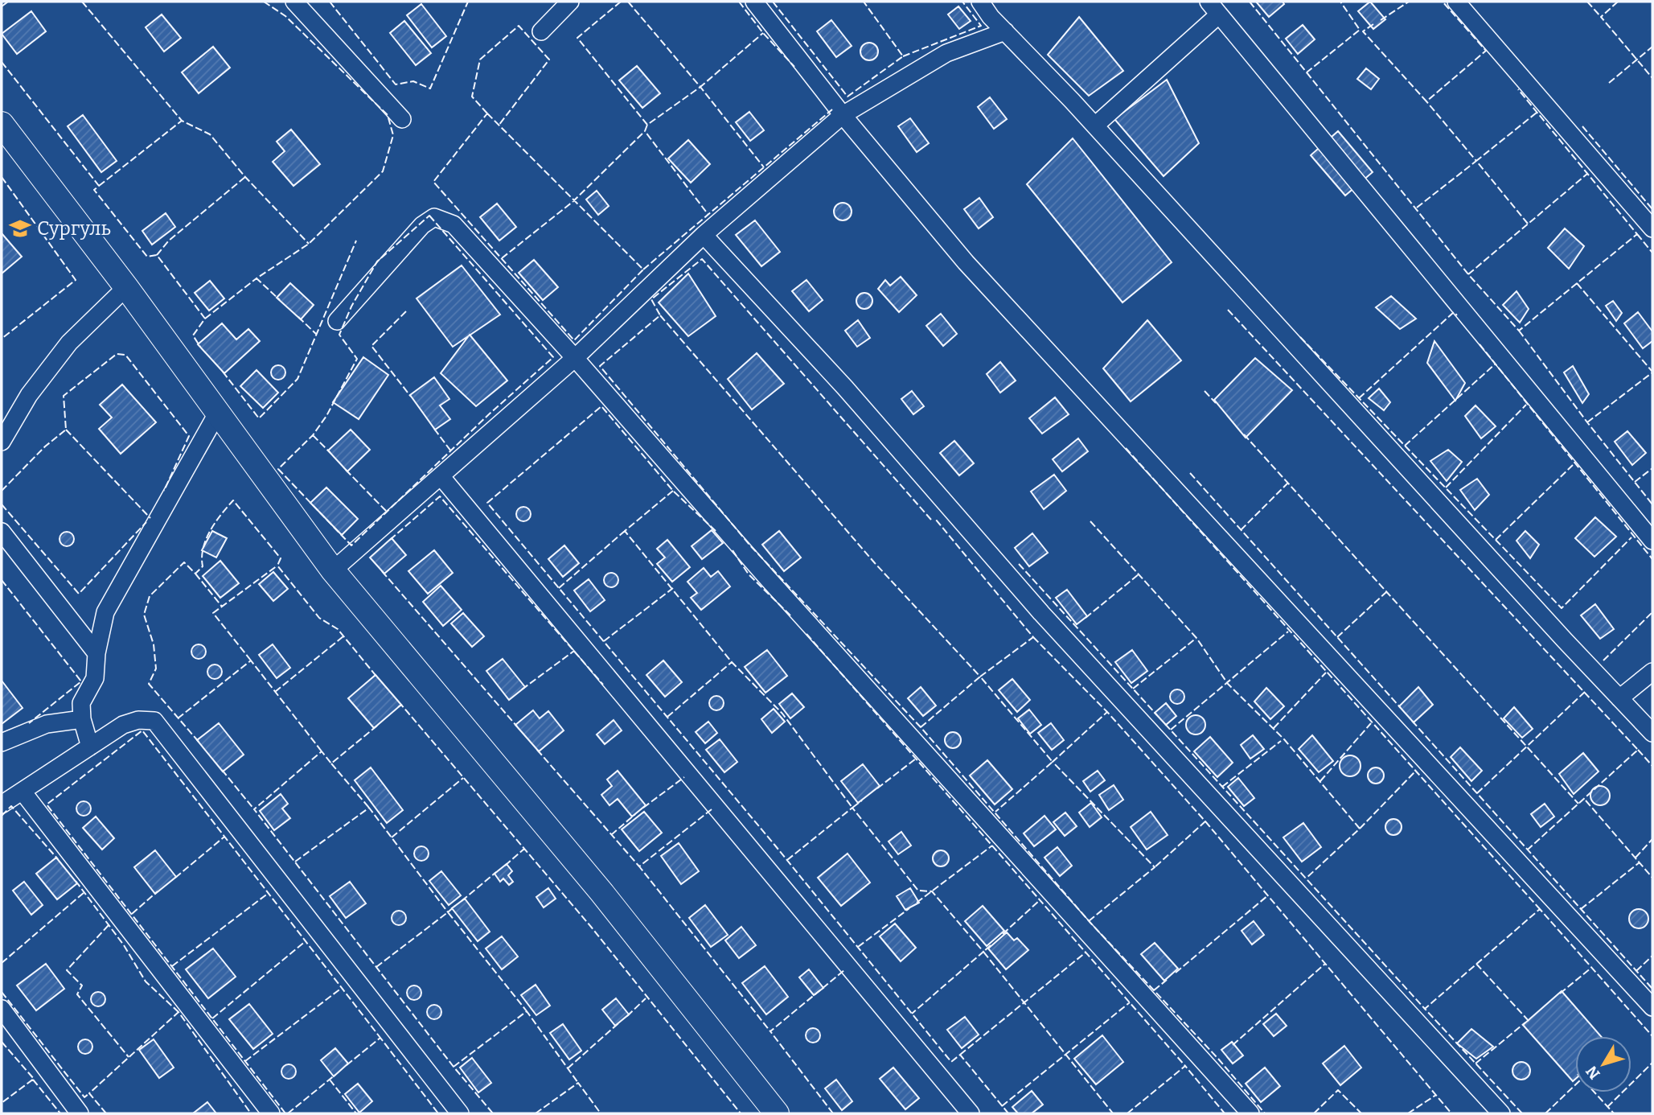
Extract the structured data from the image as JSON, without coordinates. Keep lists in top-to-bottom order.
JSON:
{
  "places": {
    "school or university": ["Сургуль"]
  },
  "north": "bottom left"
}
